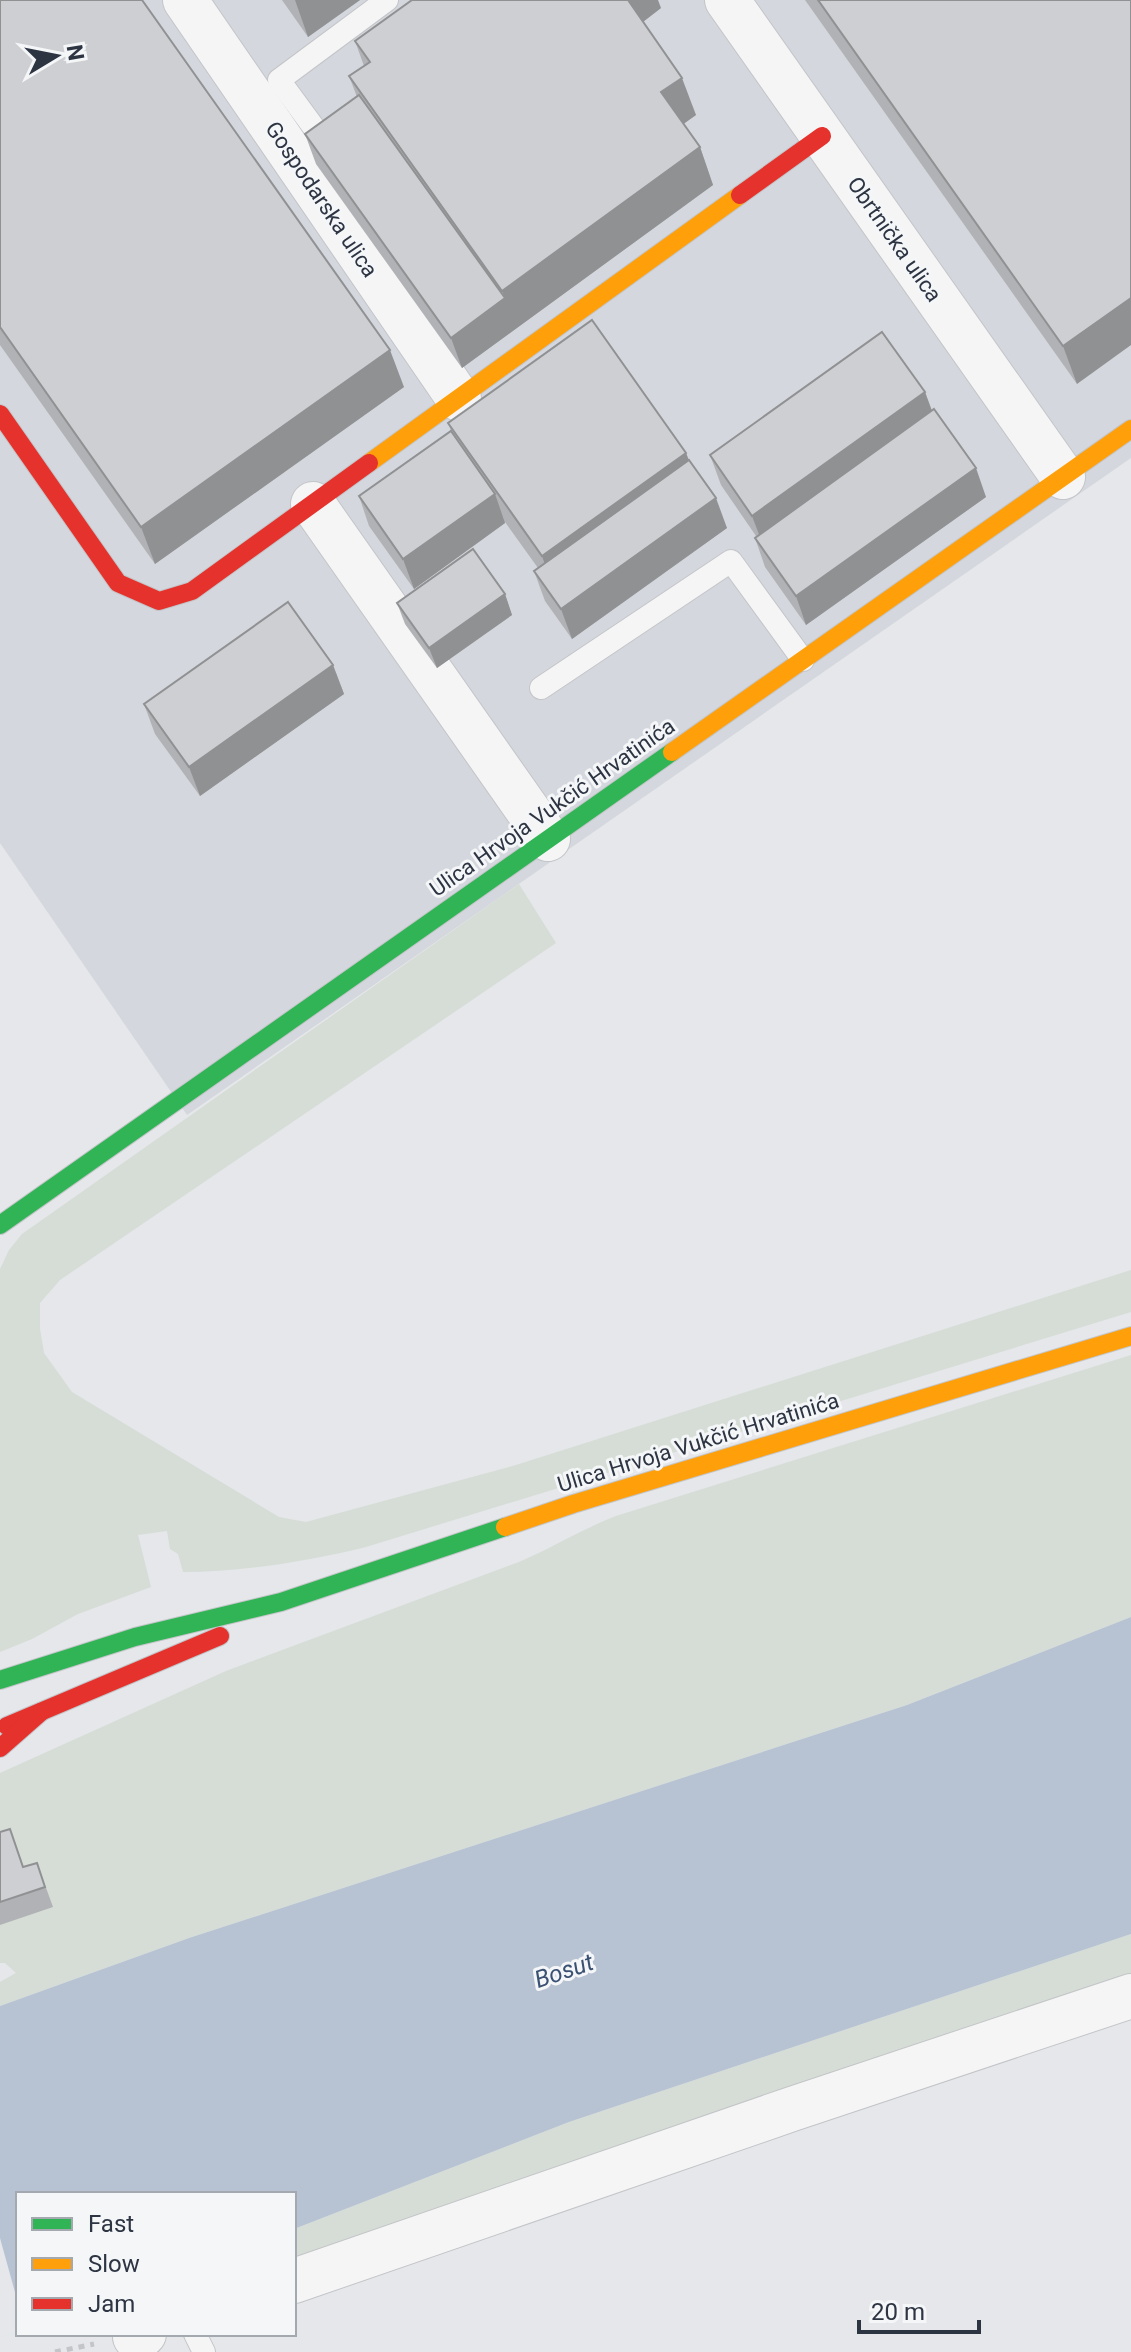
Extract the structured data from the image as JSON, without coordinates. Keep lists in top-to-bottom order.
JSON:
{
  "streets": {
    "street": ["Gospodarska ulica", "Obrtnička ulica", "Ulica Hrvoja Vukčić Hrvatinića"]
  },
  "crossings": [
    ["Obrtnička ulica", "Ulica Hrvoja Vukčić Hrvatinića"]
  ],
  "water": ["Bosut"],
  "legend": ["Fast", "Slow", "Jam"],
  "scale_bar": "20 m",
  "north": "right"
}
